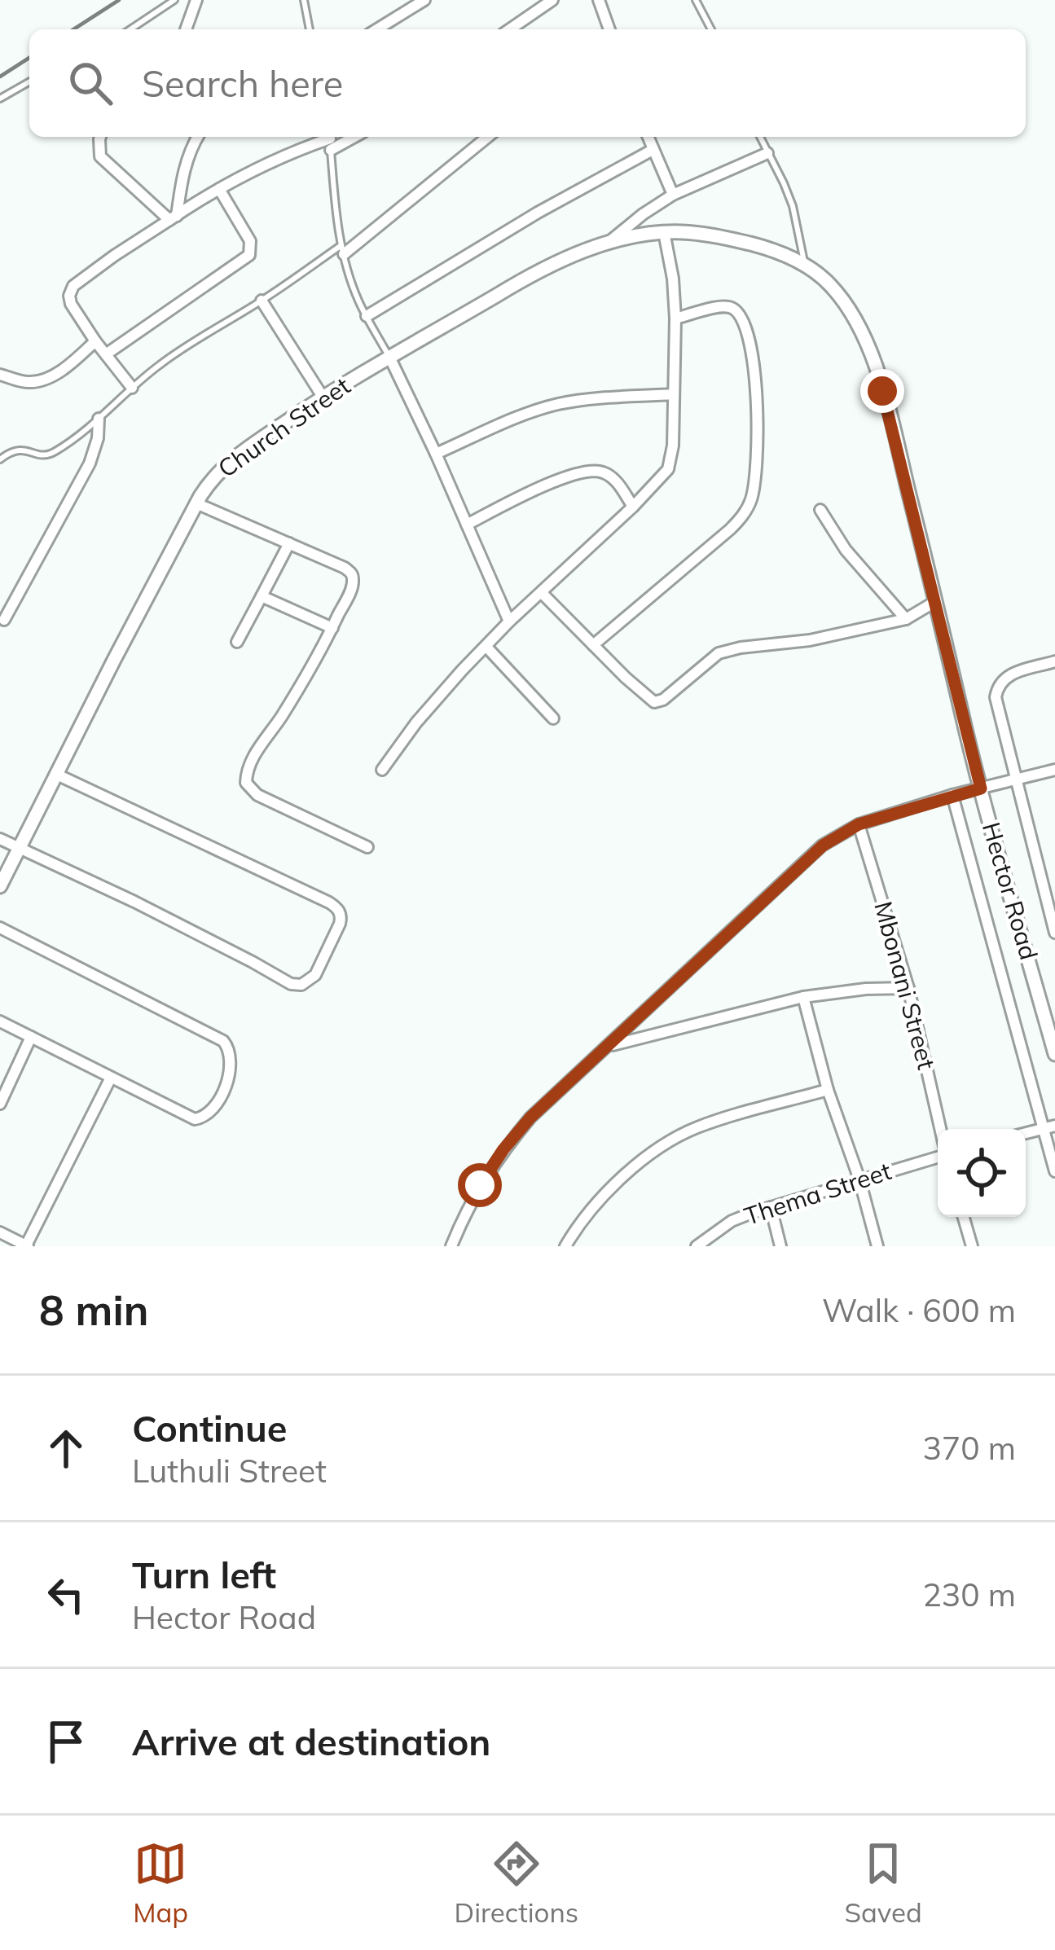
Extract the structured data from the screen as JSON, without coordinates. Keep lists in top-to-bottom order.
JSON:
{
  "streets": {
    "street": [
      "Church Street",
      "Hector Road",
      "Mbonani Street",
      "Thema Street"
    ]
  },
  "crossings": [
    ["Church Street", "Hector Road"]
  ],
  "page": {
    "search": "Search here",
    "heading": ["8 min", "Walk · 600 m"],
    "list": [
      ["Continue", "Luthuli Street", "370 m"],
      ["Turn left", "Hector Road", "230 m"],
      "Arrive at destination"
    ],
    "nav": ["Map", "Directions", "Saved"]
  }
}
